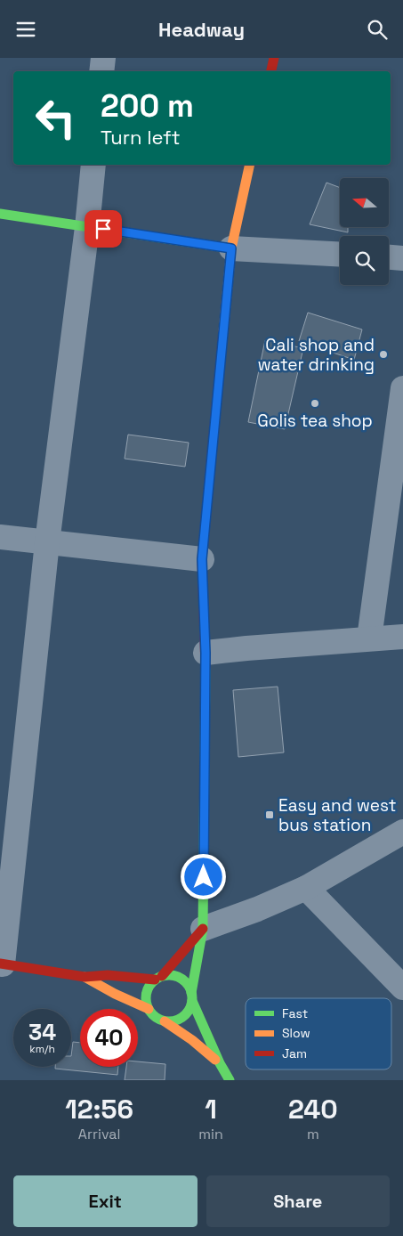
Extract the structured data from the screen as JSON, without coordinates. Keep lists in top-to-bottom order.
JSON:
{
  "places": {
    "other": ["Cali shop and water drinking", "Golis tea shop"],
    "transit": ["Easy and west bus station"]
  },
  "legend": ["Fast", "Slow", "Jam"],
  "north": "left",
  "page": {
    "header": "Headway",
    "turn": ["200 m", "Turn left"],
    "speed": "34 km/h",
    "limit": "40",
    "eta": [
      "12:56",
      "Arrival",
      "1",
      "min",
      "240",
      "m"
    ],
    "buttons": ["Exit", "Share"]
  }
}
